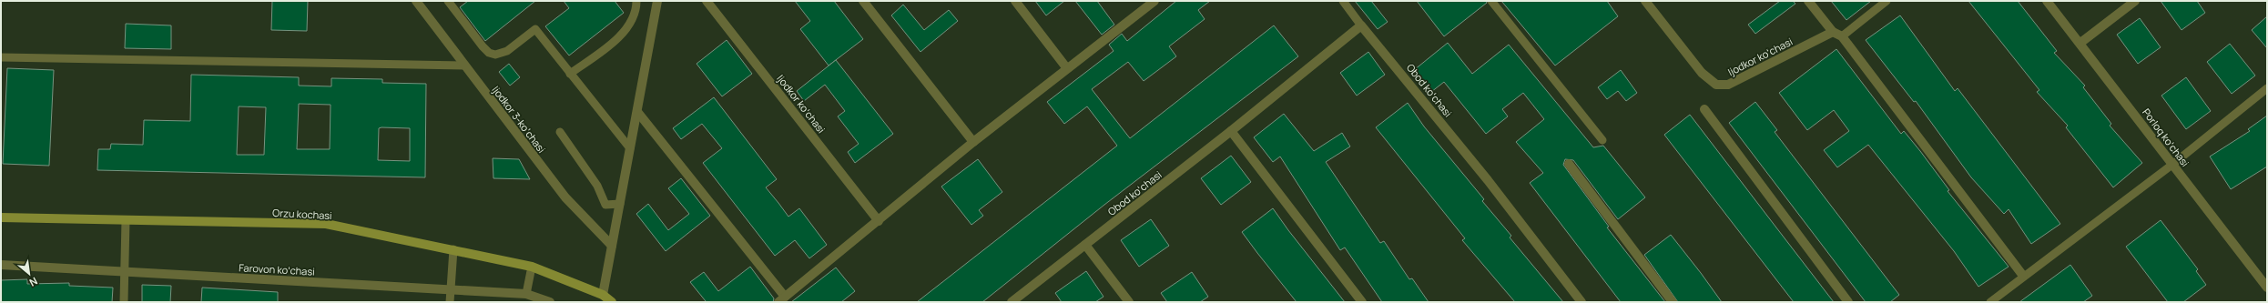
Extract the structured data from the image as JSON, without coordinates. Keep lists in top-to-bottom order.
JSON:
{
  "streets": {
    "main road": ["Orzu kochasi"],
    "street": [
      "Ijodkor koʻchasi",
      "Obod koʻchasi",
      "Ijodkor 3-koʼchasi",
      "Porloq koʻchasi",
      "Farovon koʻchasi"
    ]
  },
  "north": "bottom right"
}
